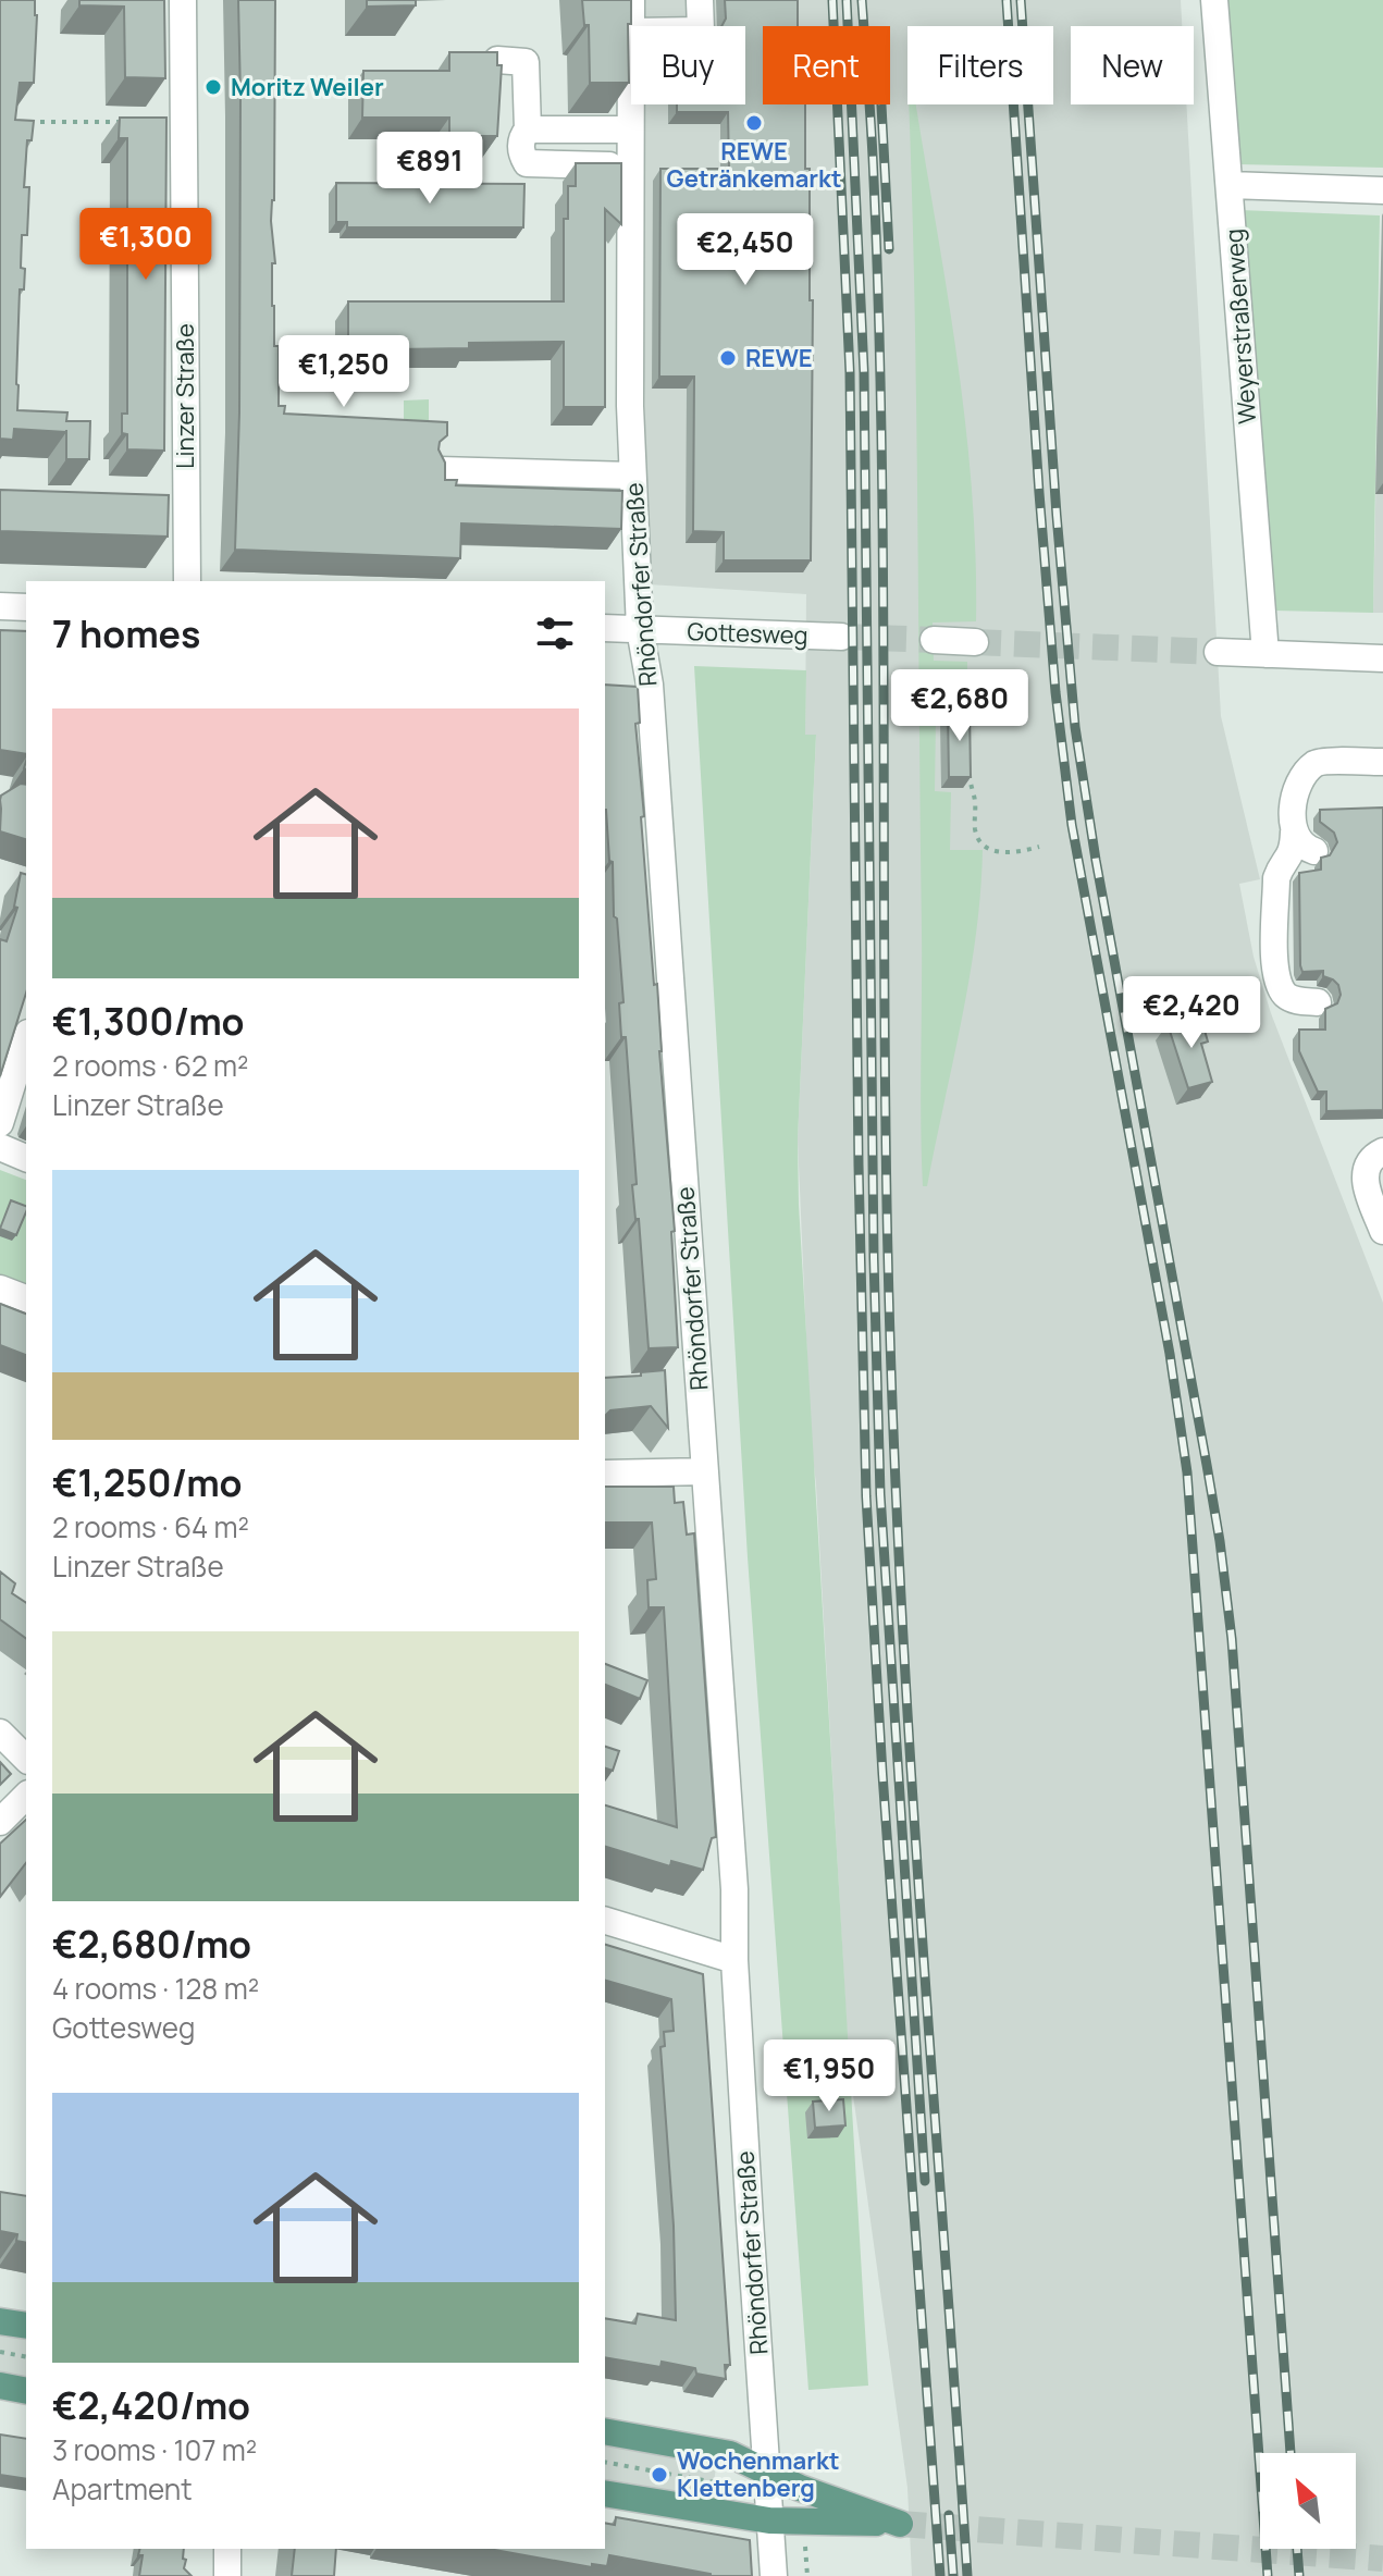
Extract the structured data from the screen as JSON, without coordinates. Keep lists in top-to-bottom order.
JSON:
{
  "streets": {
    "street": [
      "Weyerstraßerweg",
      "Linzer Straße",
      "Rhöndorfer Straße",
      "Gottesweg"
    ]
  },
  "crossings": [
    ["Rhöndorfer Straße", "Gottesweg"]
  ],
  "places": [
    "Moritz Weiler",
    "REWE Getränkemarkt",
    "REWE",
    "Wochenmarkt Klettenberg"
  ],
  "north": "top left",
  "page": {
    "chip": [
      "Buy",
      "Rent",
      "Filters",
      "New"
    ],
    "price": [
      "€891",
      "€1,300",
      "€2,450",
      "€1,250",
      "€2,680",
      "€2,420",
      "€1,950"
    ],
    "heading": "7 homes",
    "list": [
      {
        "name": "€1,300/mo",
        "note": "2 rooms · 62 m² · Linzer Straße"
      },
      {
        "name": "€1,250/mo",
        "note": "2 rooms · 64 m² · Linzer Straße"
      },
      {
        "name": "€2,680/mo",
        "note": "4 rooms · 128 m² · Gottesweg"
      },
      {
        "name": "€2,420/mo",
        "note": "3 rooms · 107 m² · Apartment"
      }
    ]
  }
}
